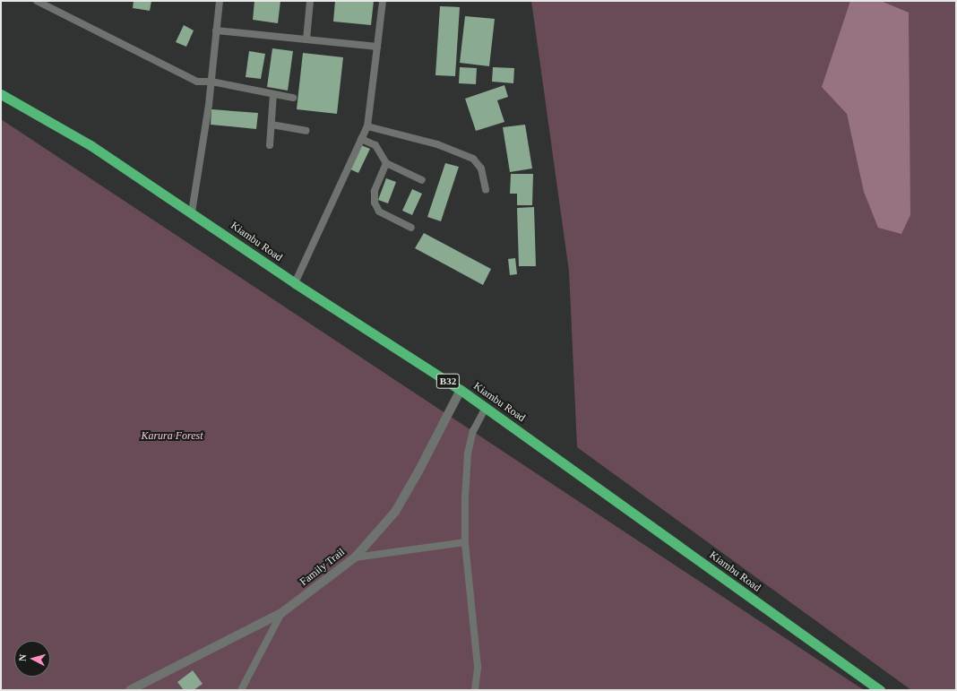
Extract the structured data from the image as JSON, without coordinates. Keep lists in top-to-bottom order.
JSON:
{
  "streets": {
    "highway": ["Kiambu Road", "B32"],
    "street": ["Family Trail"]
  },
  "crossings": [
    ["Kiambu Road", "Family Trail"]
  ],
  "parks": ["Karura Forest"],
  "north": "left"
}
